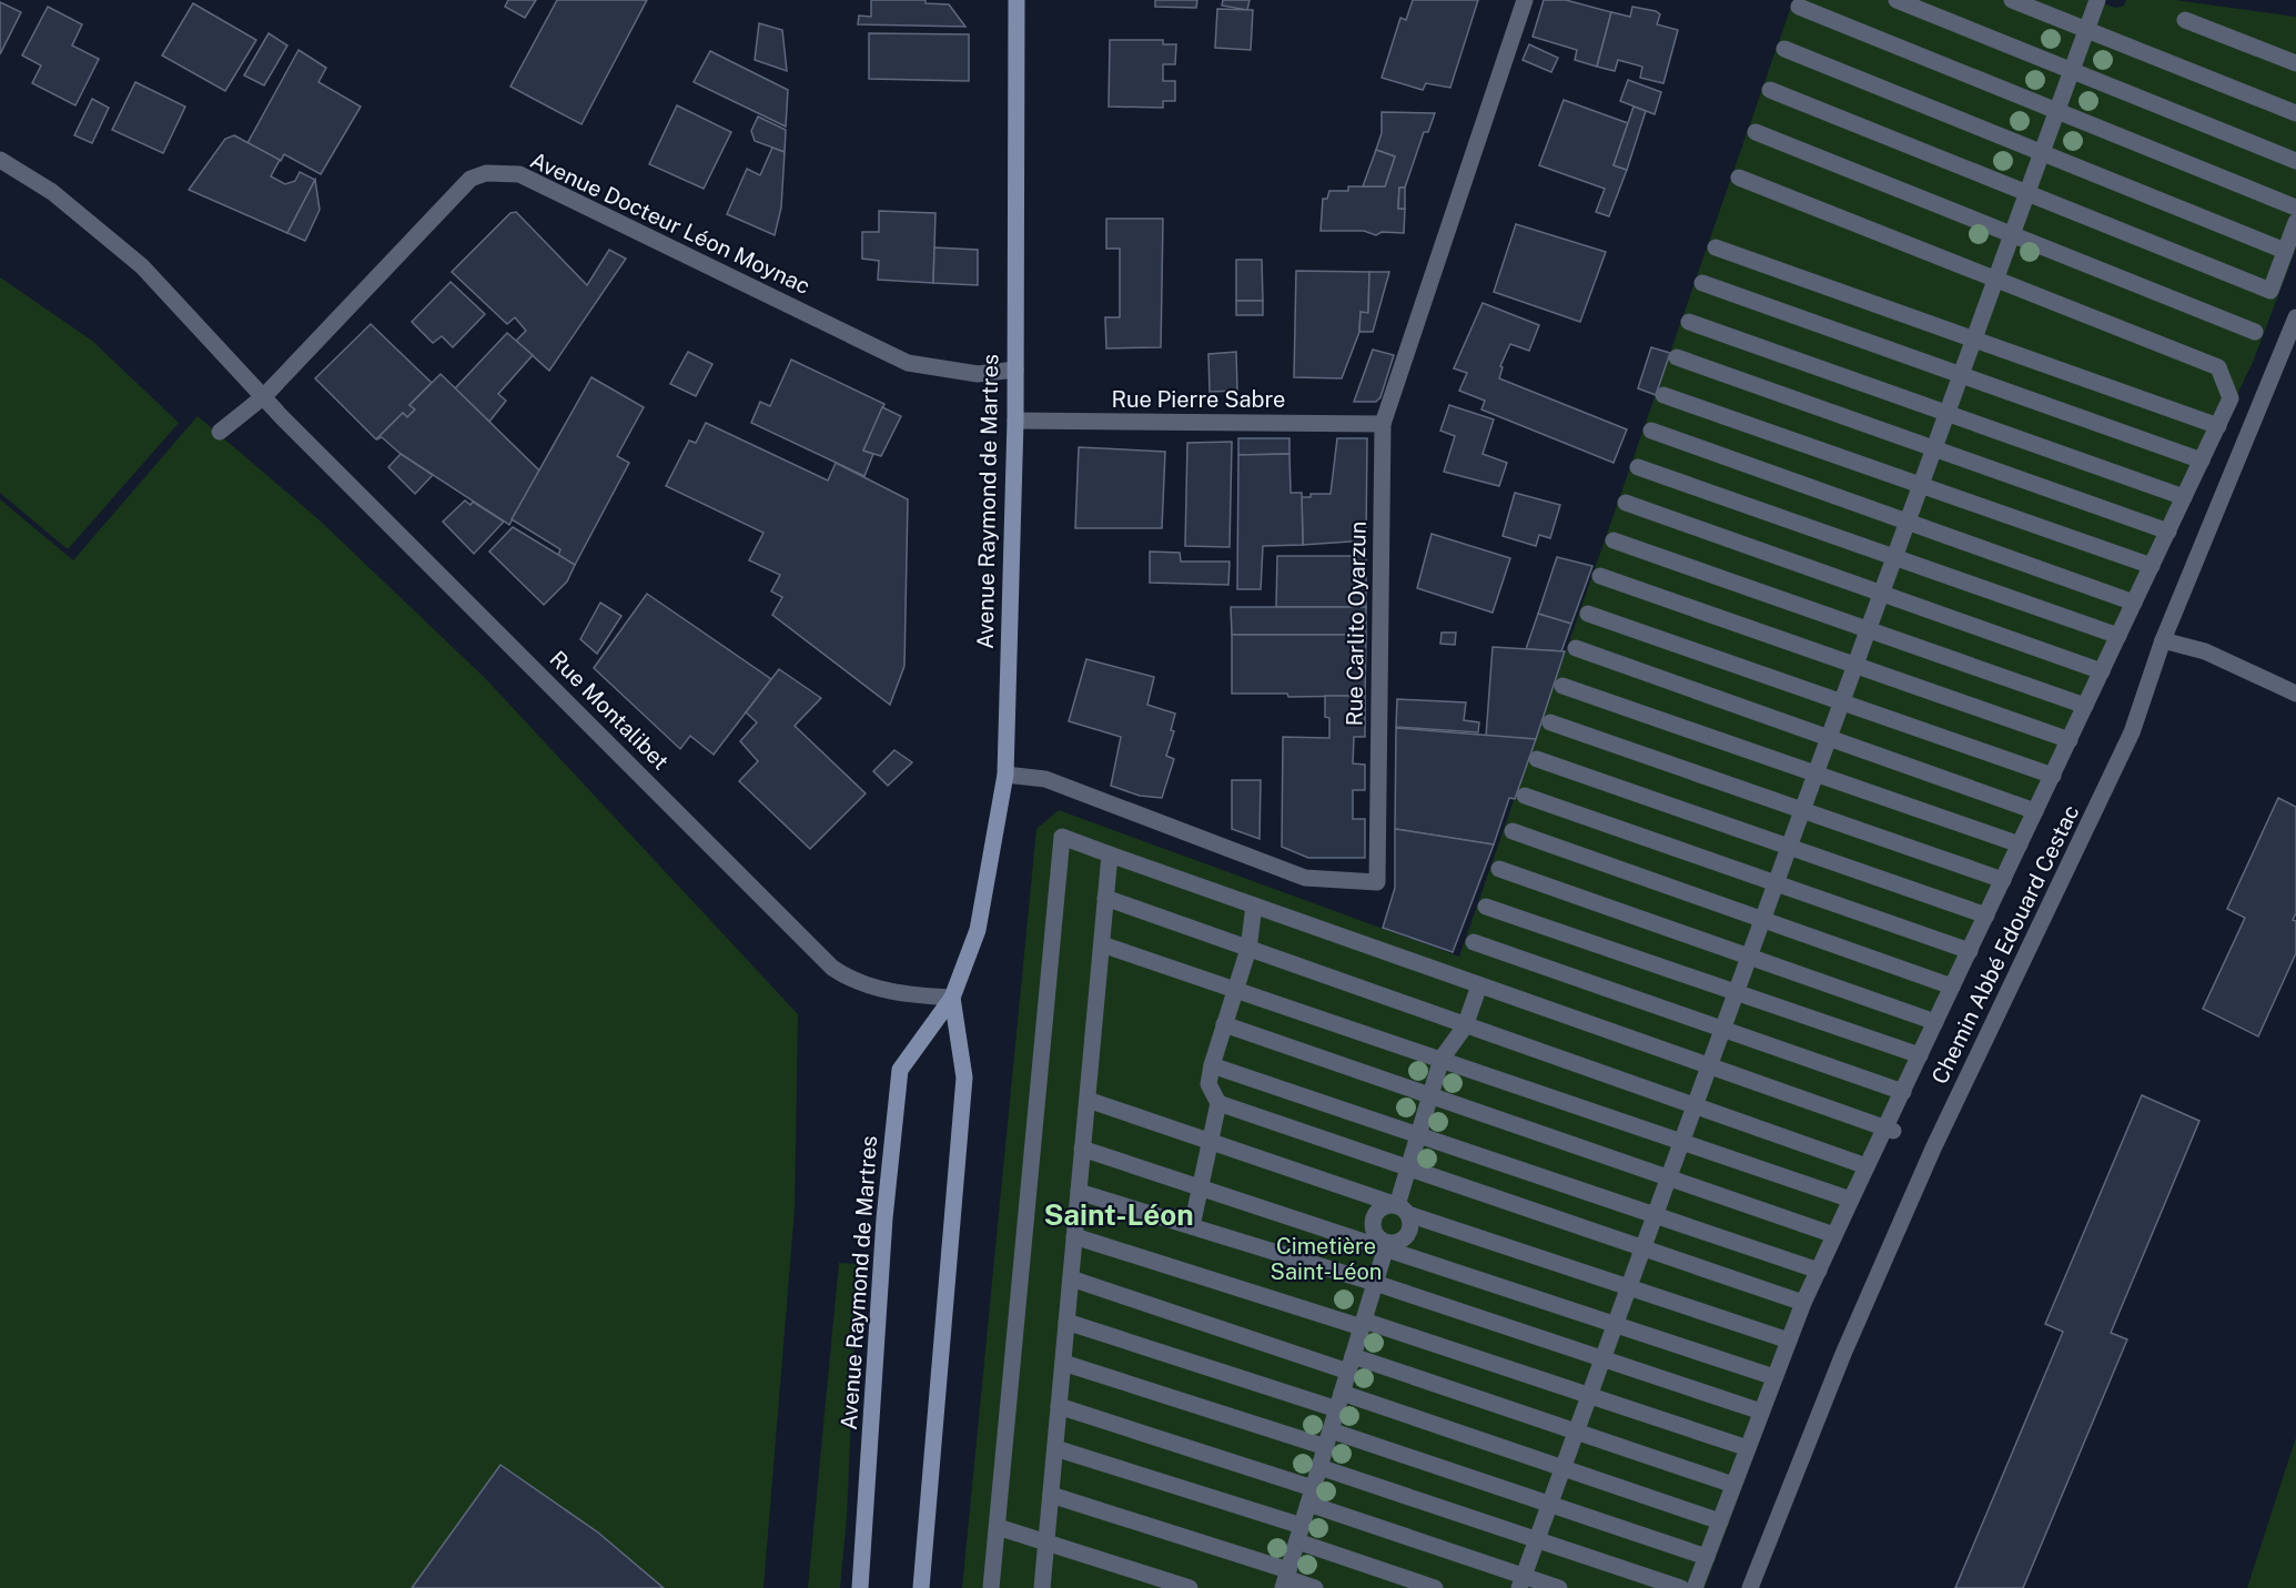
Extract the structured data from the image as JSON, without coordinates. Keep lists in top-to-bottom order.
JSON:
{
  "streets": {
    "main road": ["Avenue Raymond de Martres"],
    "street": [
      "Avenue Docteur Léon Moynac",
      "Rue Pierre Sabre",
      "Rue Carlito Oyarzun",
      "Rue Montalibet",
      "Chemin Abbé Edouard Cestac"
    ]
  },
  "crossings": [
    ["Avenue Docteur Léon Moynac", "Avenue Raymond de Martres"],
    ["Avenue Docteur Léon Moynac", "Rue Montalibet"],
    ["Rue Pierre Sabre", "Avenue Raymond de Martres"],
    ["Rue Pierre Sabre", "Rue Carlito Oyarzun"],
    ["Avenue Raymond de Martres", "Rue Carlito Oyarzun"],
    ["Avenue Raymond de Martres", "Rue Montalibet"]
  ],
  "districts": ["Saint-Léon"],
  "parks": ["Cimetière Saint-Léon"]
}
